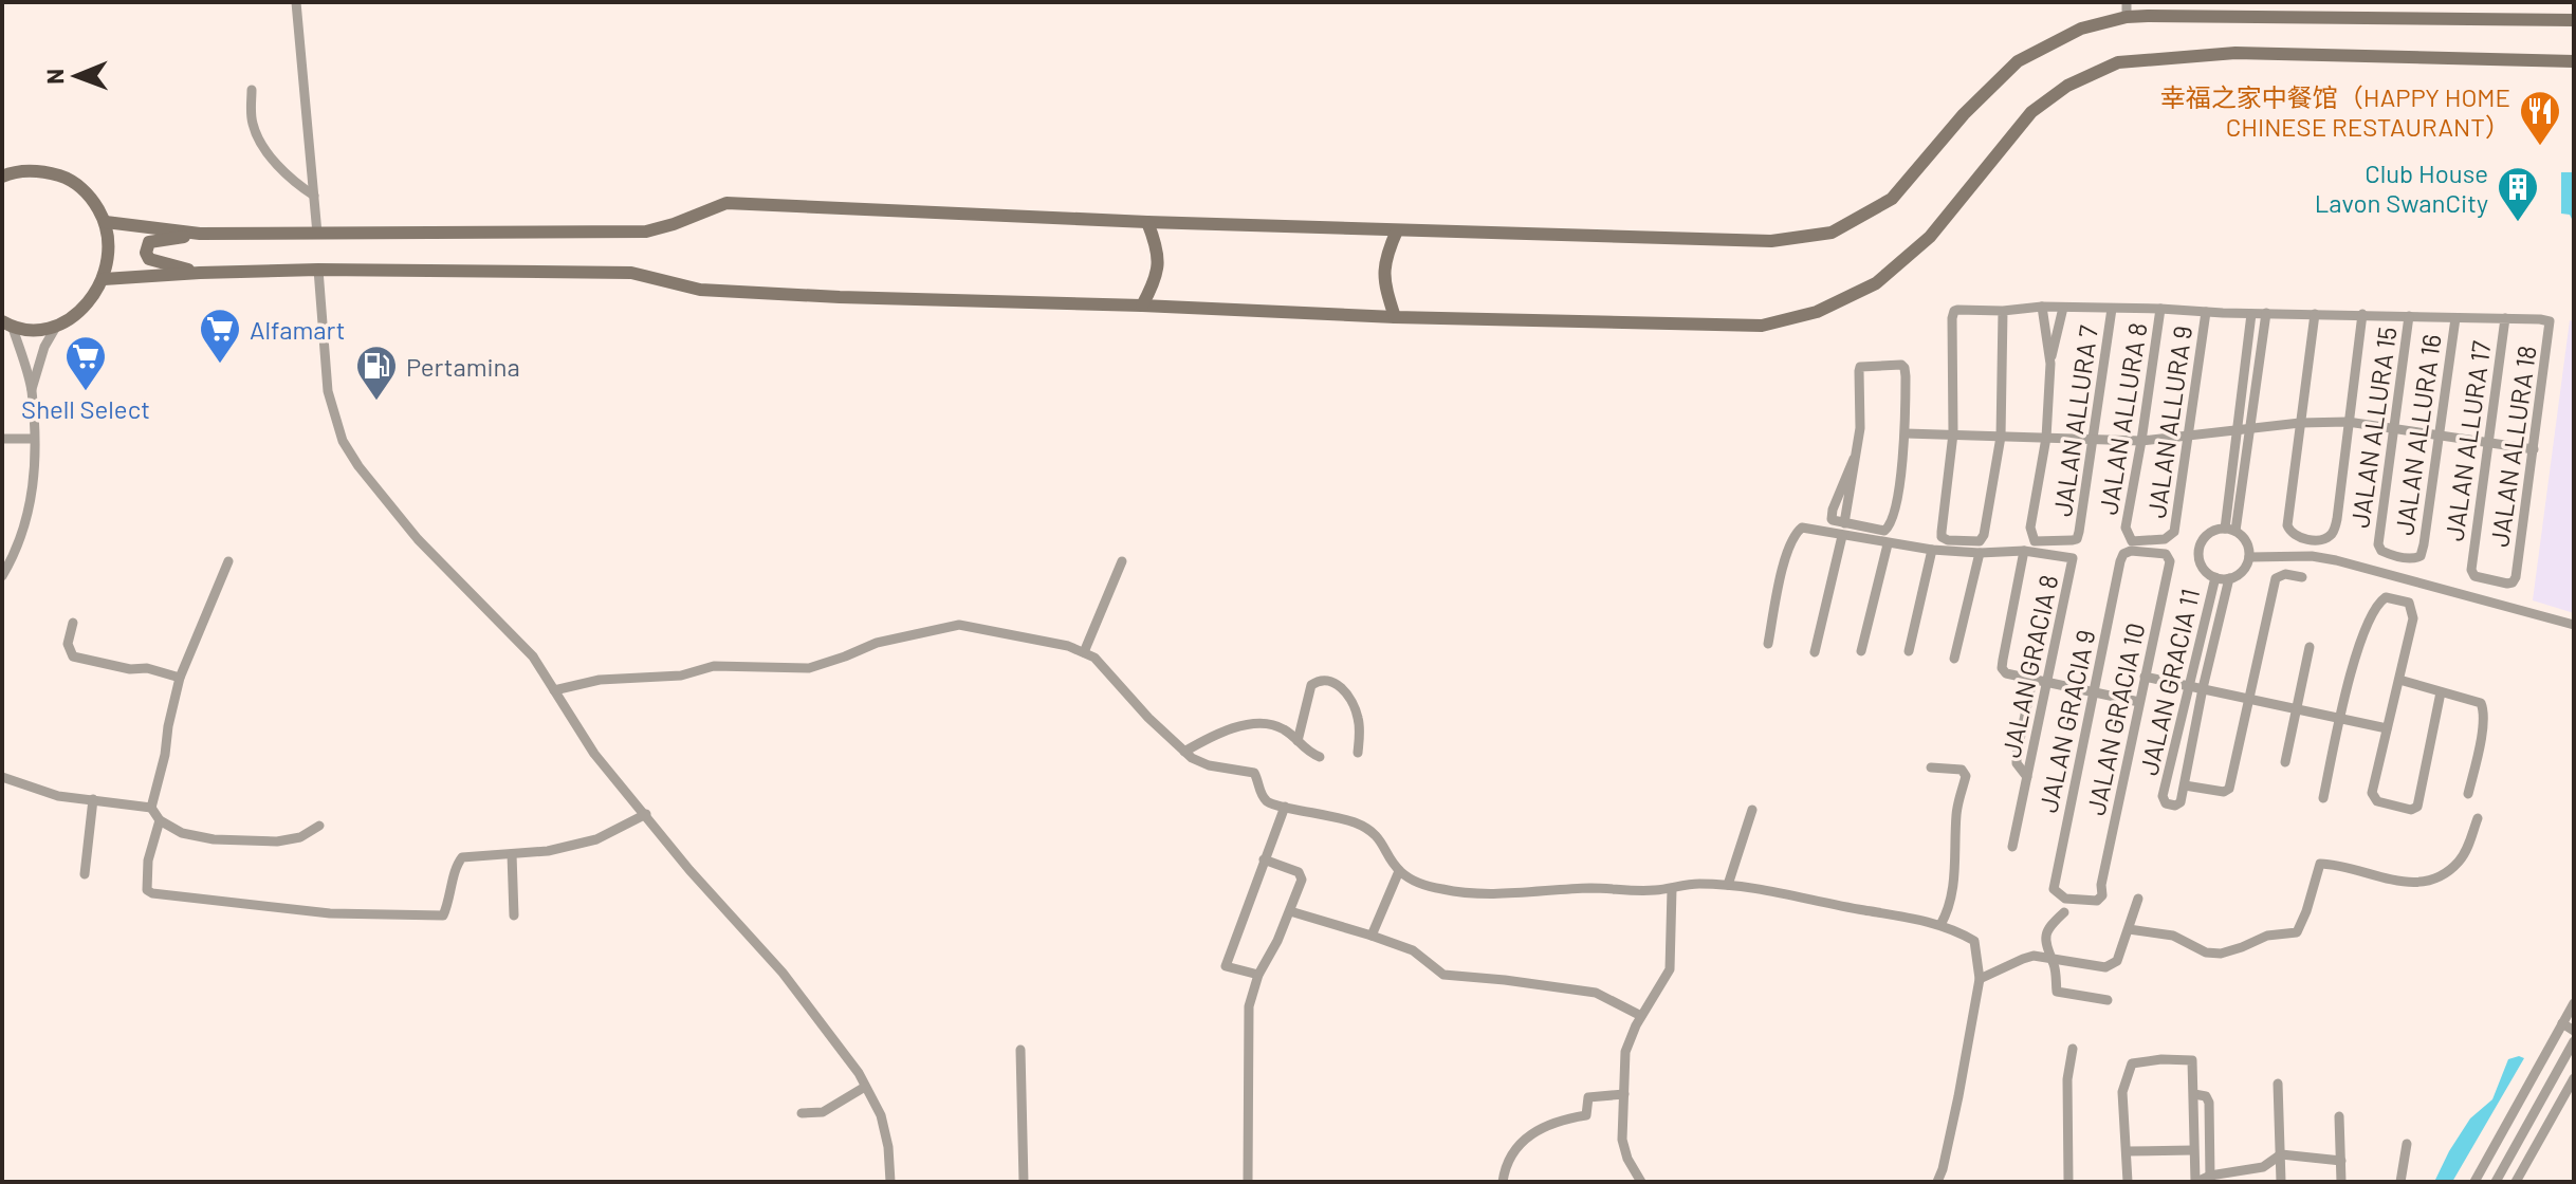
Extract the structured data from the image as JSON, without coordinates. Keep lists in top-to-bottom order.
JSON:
{
  "streets": {
    "street": [
      "JALAN ALLURA 8",
      "JALAN ALLURA 7",
      "JALAN ALLURA 9",
      "JALAN ALLURA 15",
      "JALAN ALLURA 16",
      "JALAN ALLURA 17",
      "JALAN ALLURA 18",
      "JALAN GRACIA 8",
      "JALAN GRACIA 11",
      "JALAN GRACIA 10",
      "JALAN GRACIA 9"
    ]
  },
  "crossings": [
    ["JALAN ALLURA 8", "JALAN ALLURA 9"],
    ["JALAN ALLURA 15", "JALAN ALLURA 16"],
    ["JALAN ALLURA 17", "JALAN ALLURA 18"],
    ["JALAN GRACIA 10", "JALAN GRACIA 9"]
  ],
  "places": {
    "restaurant": ["幸福之家中餐馆（HAPPY HOME CHINESE RESTAURANT）"],
    "building": ["Club House Lavon SwanCity"],
    "supermarket": ["Alfamart", "Shell Select"],
    "fuel station": ["Pertamina"]
  },
  "north": "left"
}
